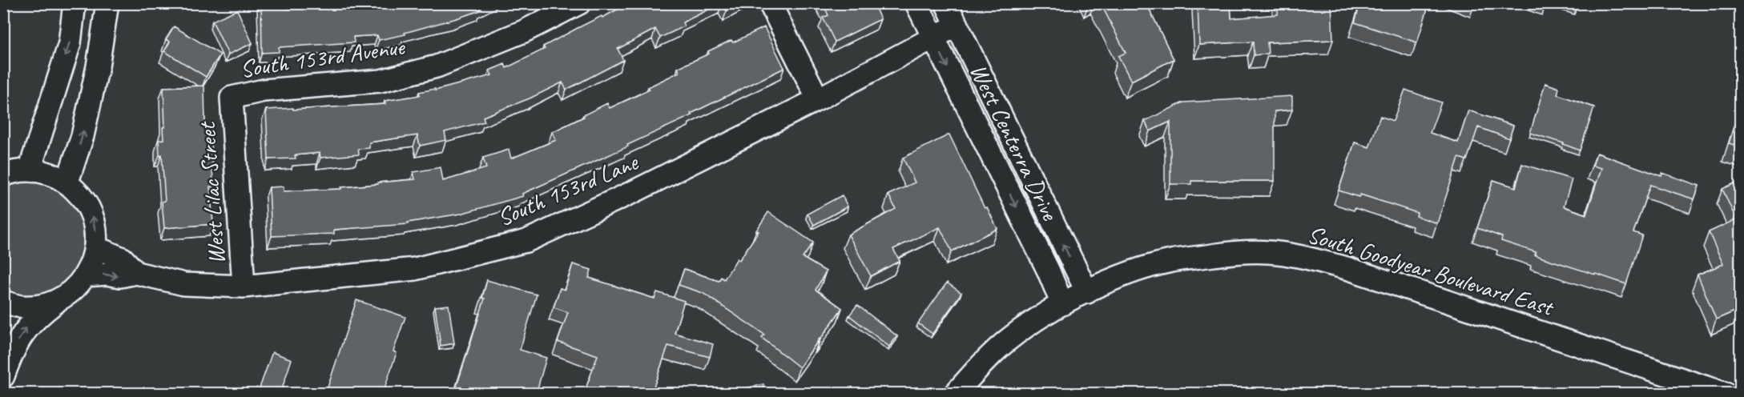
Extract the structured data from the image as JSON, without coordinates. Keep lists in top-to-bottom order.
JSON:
{
  "streets": {
    "street": [
      "South 153rd Avenue",
      "West Centerra Drive",
      "South 153rd Lane",
      "West Lilac Street",
      "South Goodyear Boulevard East"
    ]
  },
  "crossings": [
    ["South 153rd Avenue", "West Lilac Street"],
    ["West Centerra Drive", "South 153rd Lane"],
    ["West Centerra Drive", "South Goodyear Boulevard East"],
    ["South 153rd Lane", "West Lilac Street"]
  ]
}
